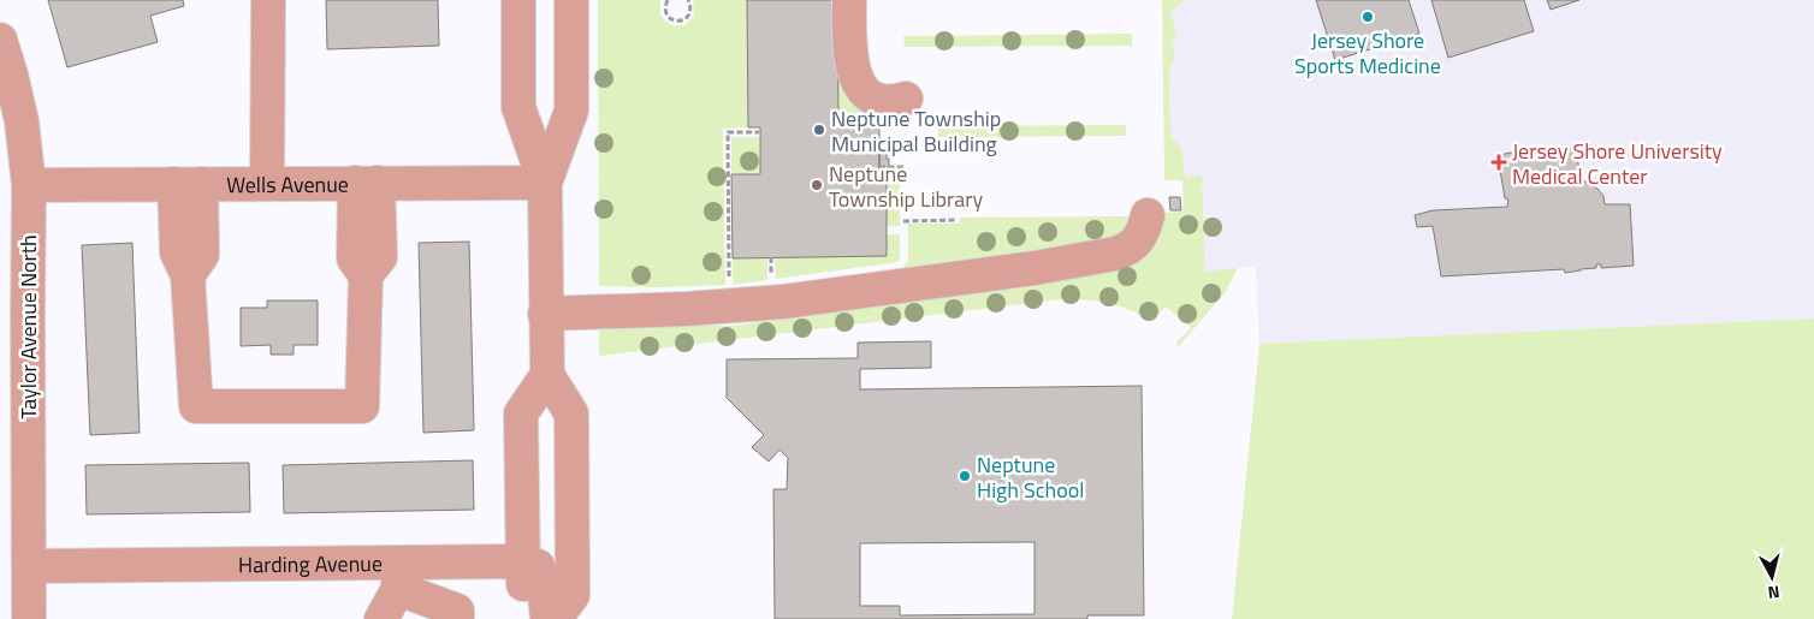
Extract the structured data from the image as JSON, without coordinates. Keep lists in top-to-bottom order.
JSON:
{
  "streets": {
    "street": ["Wells Avenue", "Taylor Avenue North", "Harding Avenue"]
  },
  "crossings": [
    ["Wells Avenue", "Taylor Avenue North"],
    ["Taylor Avenue North", "Harding Avenue"]
  ],
  "places": {
    "other": [
      "Jersey Shore Sports Medicine",
      "Neptune Township Municipal Building",
      "Neptune Township Library",
      "Neptune High School"
    ],
    "health": ["Jersey Shore University Medical Center"]
  },
  "north": "bottom"
}
